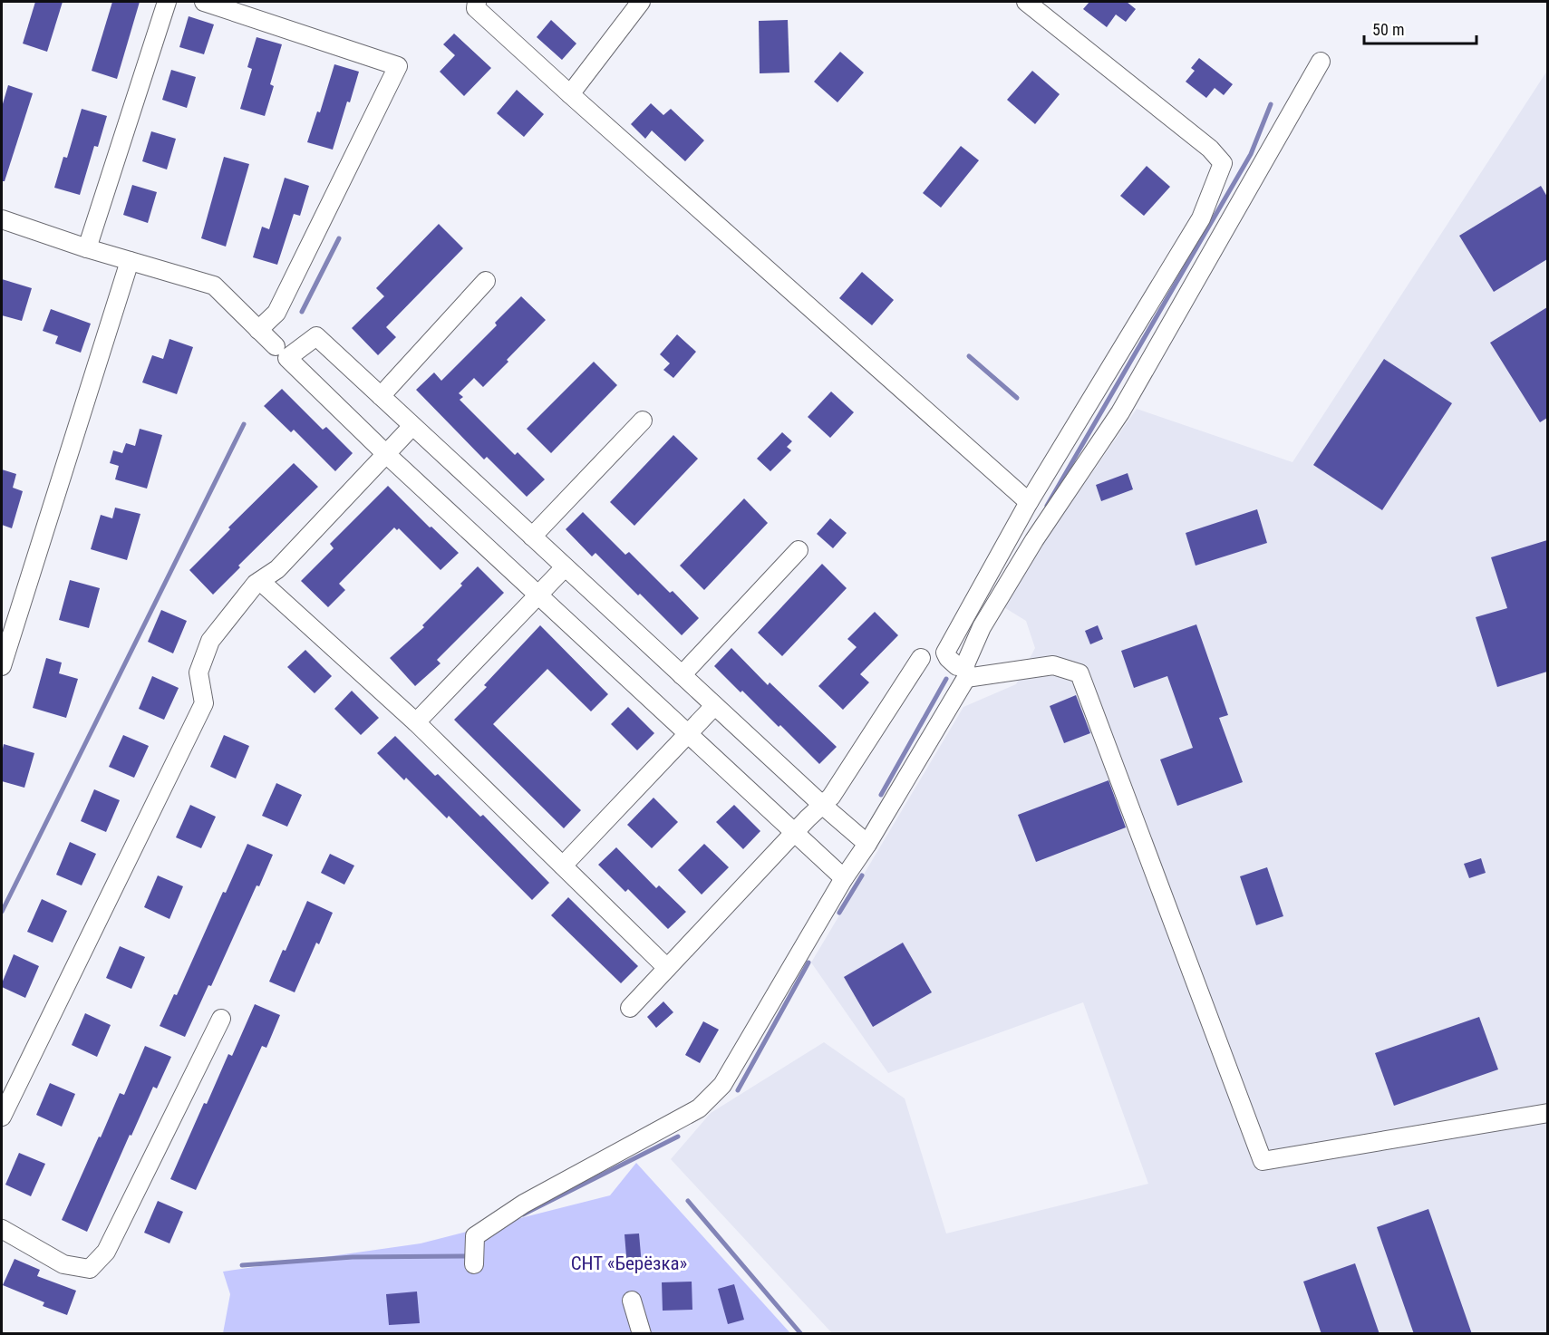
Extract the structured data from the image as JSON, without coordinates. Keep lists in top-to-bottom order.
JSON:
{
  "parks": ["СНТ «Берёзка»"],
  "scale_bar": "50 m"
}
